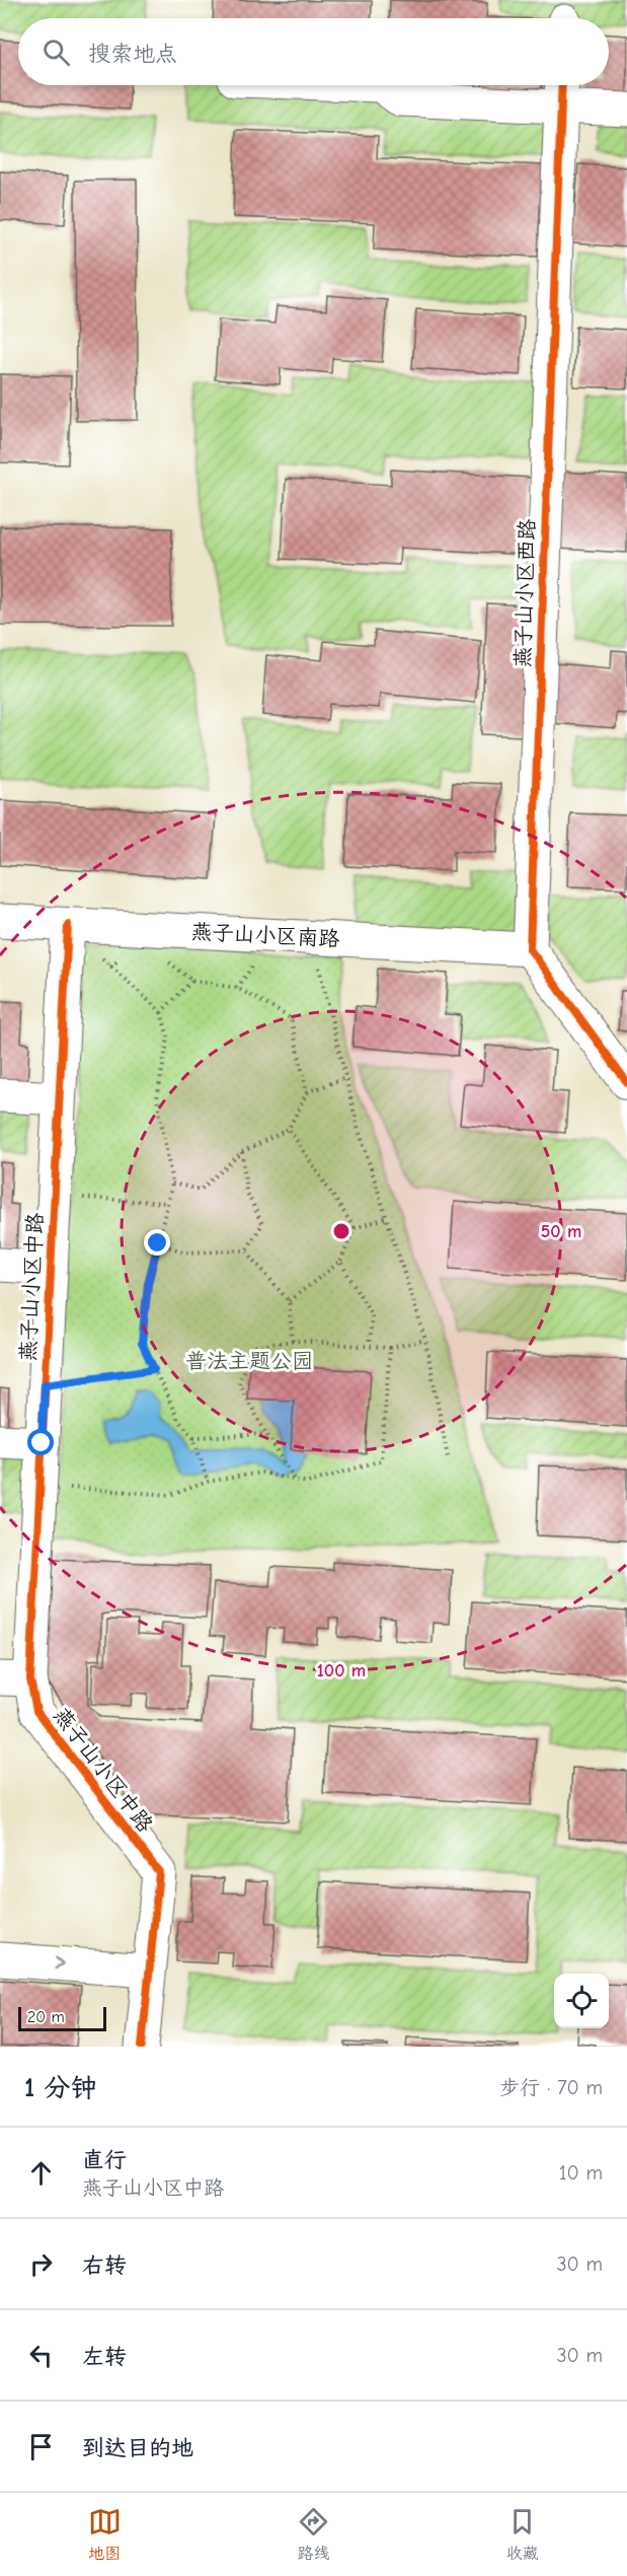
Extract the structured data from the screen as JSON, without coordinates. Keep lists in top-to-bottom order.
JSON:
{
  "streets": {
    "street": ["燕子山小区西路", "燕子山小区南路", "燕子山小区中路"]
  },
  "crossings": [
    ["燕子山小区西路", "燕子山小区南路"],
    ["燕子山小区南路", "燕子山小区中路"]
  ],
  "parks": ["普法主题公园"],
  "scale_bar": "20 m",
  "page": {
    "search": "搜索地点",
    "scale": "20 m",
    "heading": ["1 分钟", "步行 · 70 m"],
    "list": [
      ["直行", "燕子山小区中路", "10 m"],
      ["右转", "30 m"],
      ["左转", "30 m"],
      "到达目的地"
    ],
    "nav": ["地图", "路线", "收藏"]
  },
  "rings": ["50 m", "100 m"]
}
